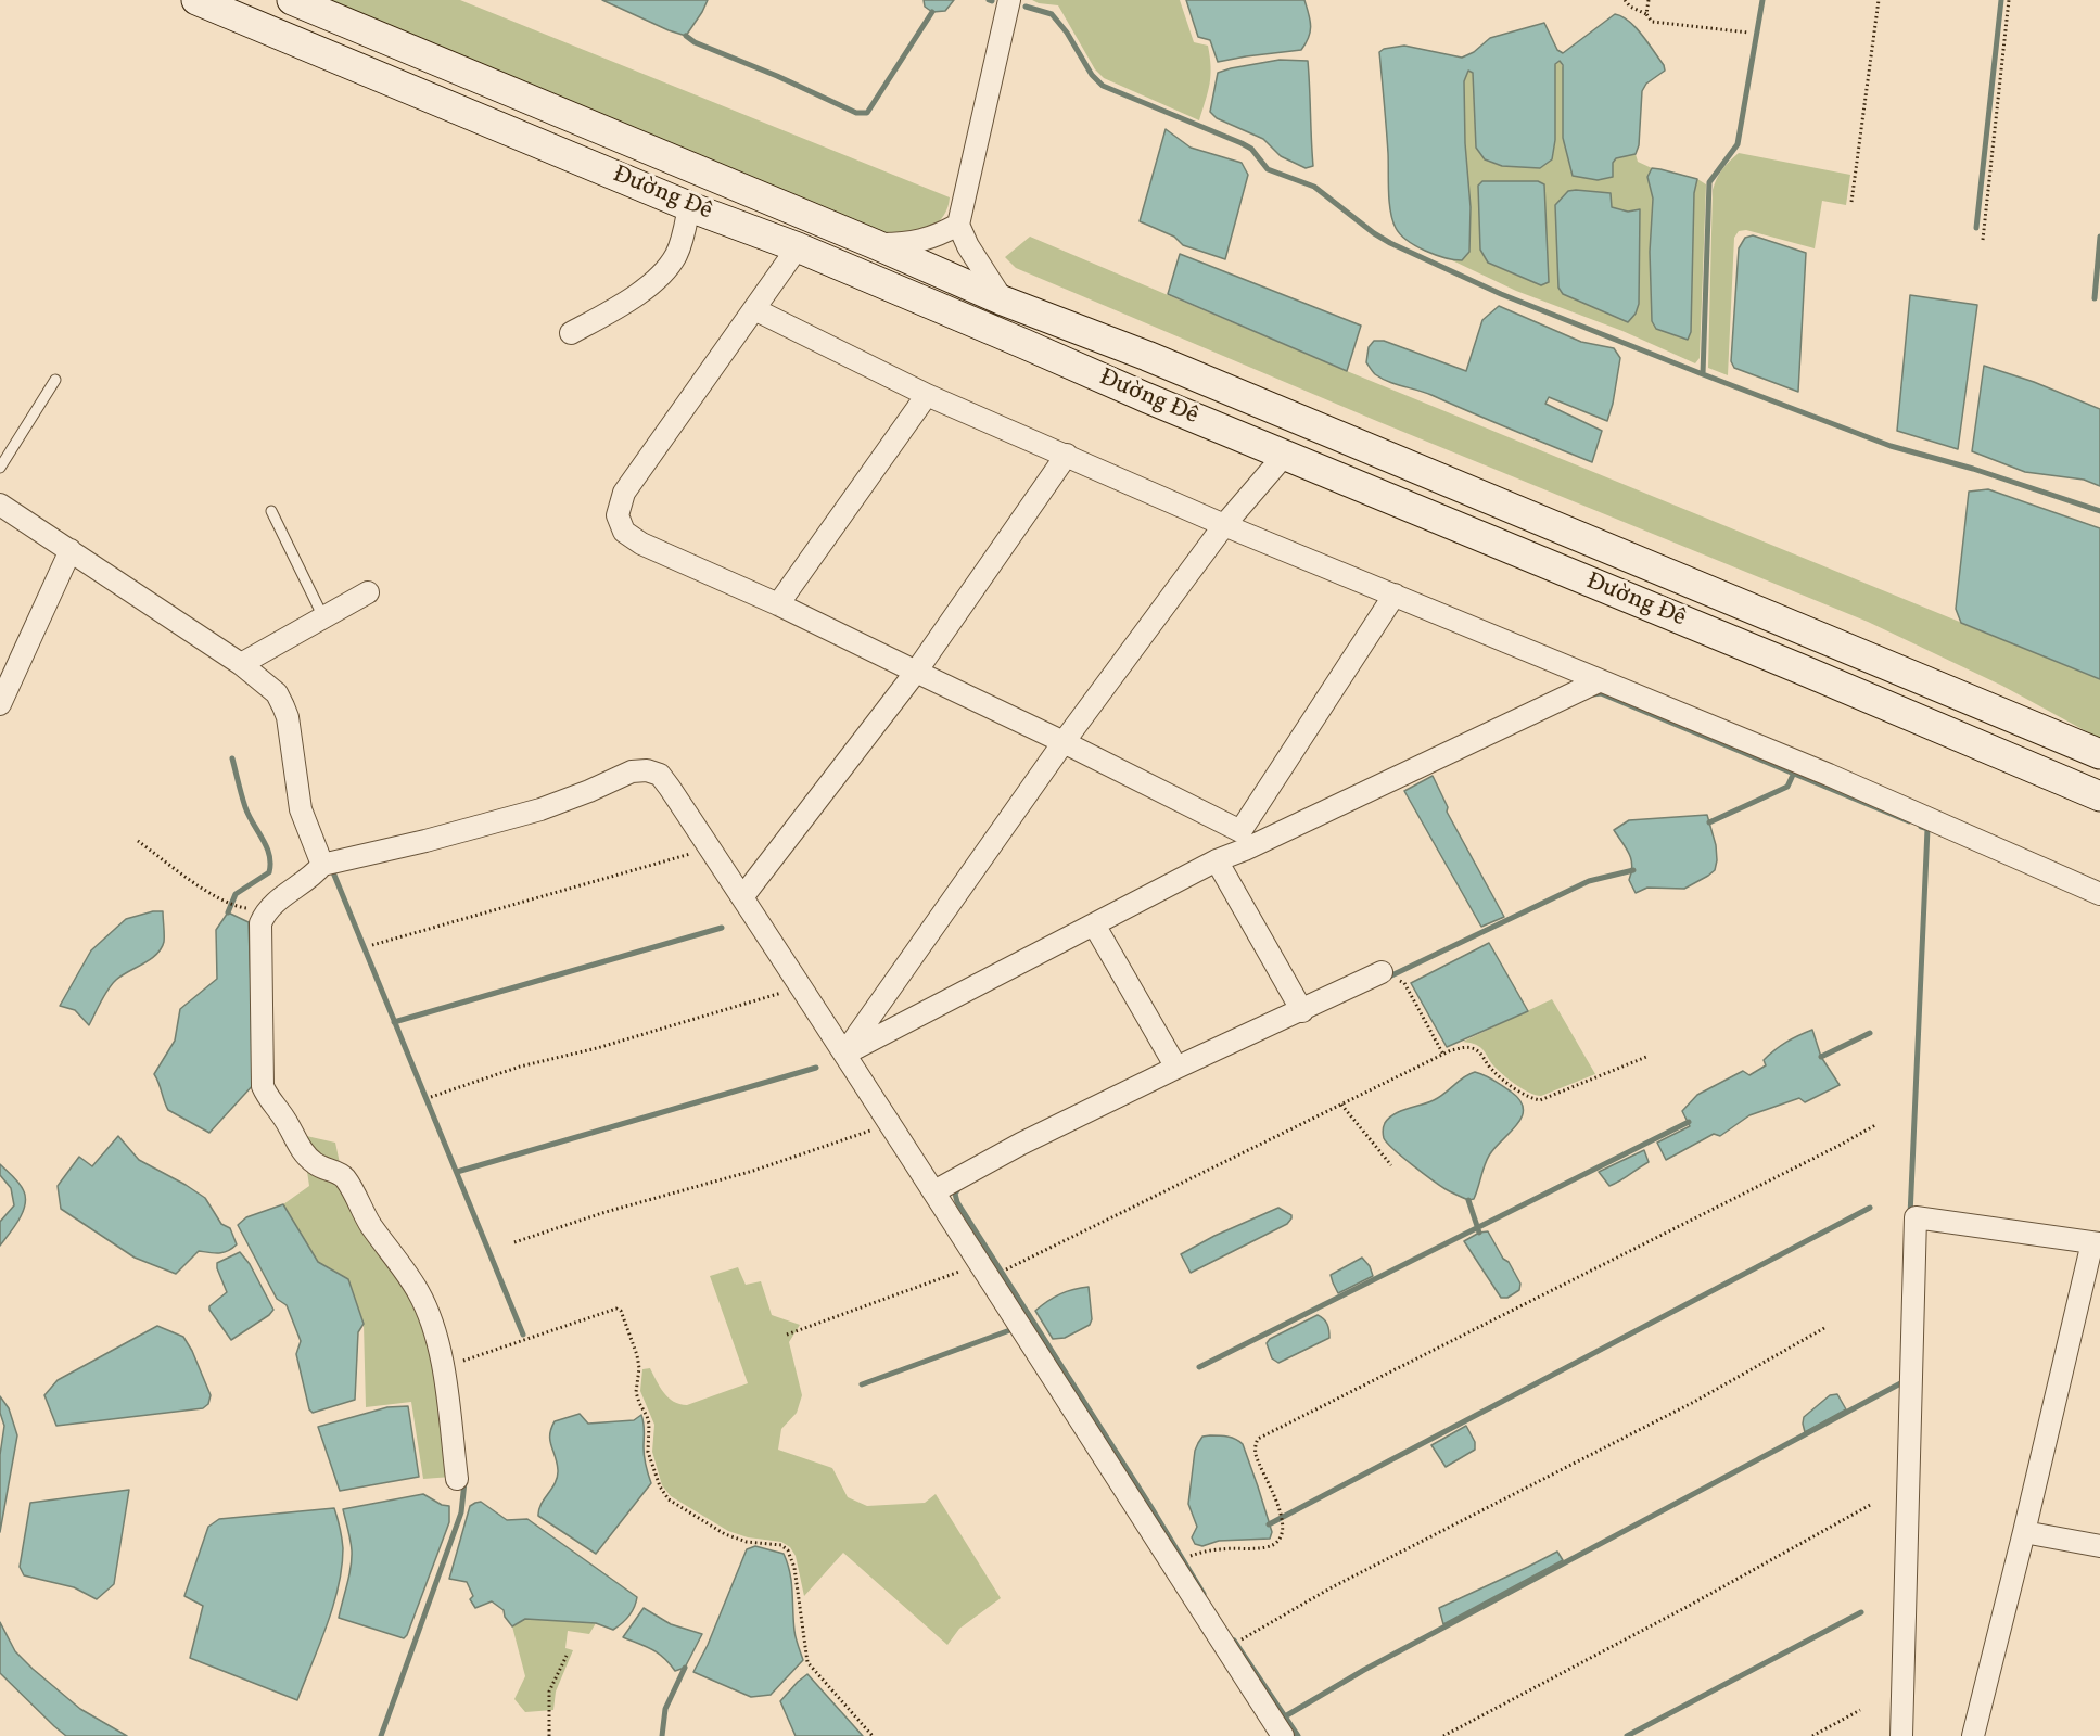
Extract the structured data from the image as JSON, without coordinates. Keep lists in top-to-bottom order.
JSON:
{
  "streets": {
    "street": ["Đường Đê"]
  }
}
